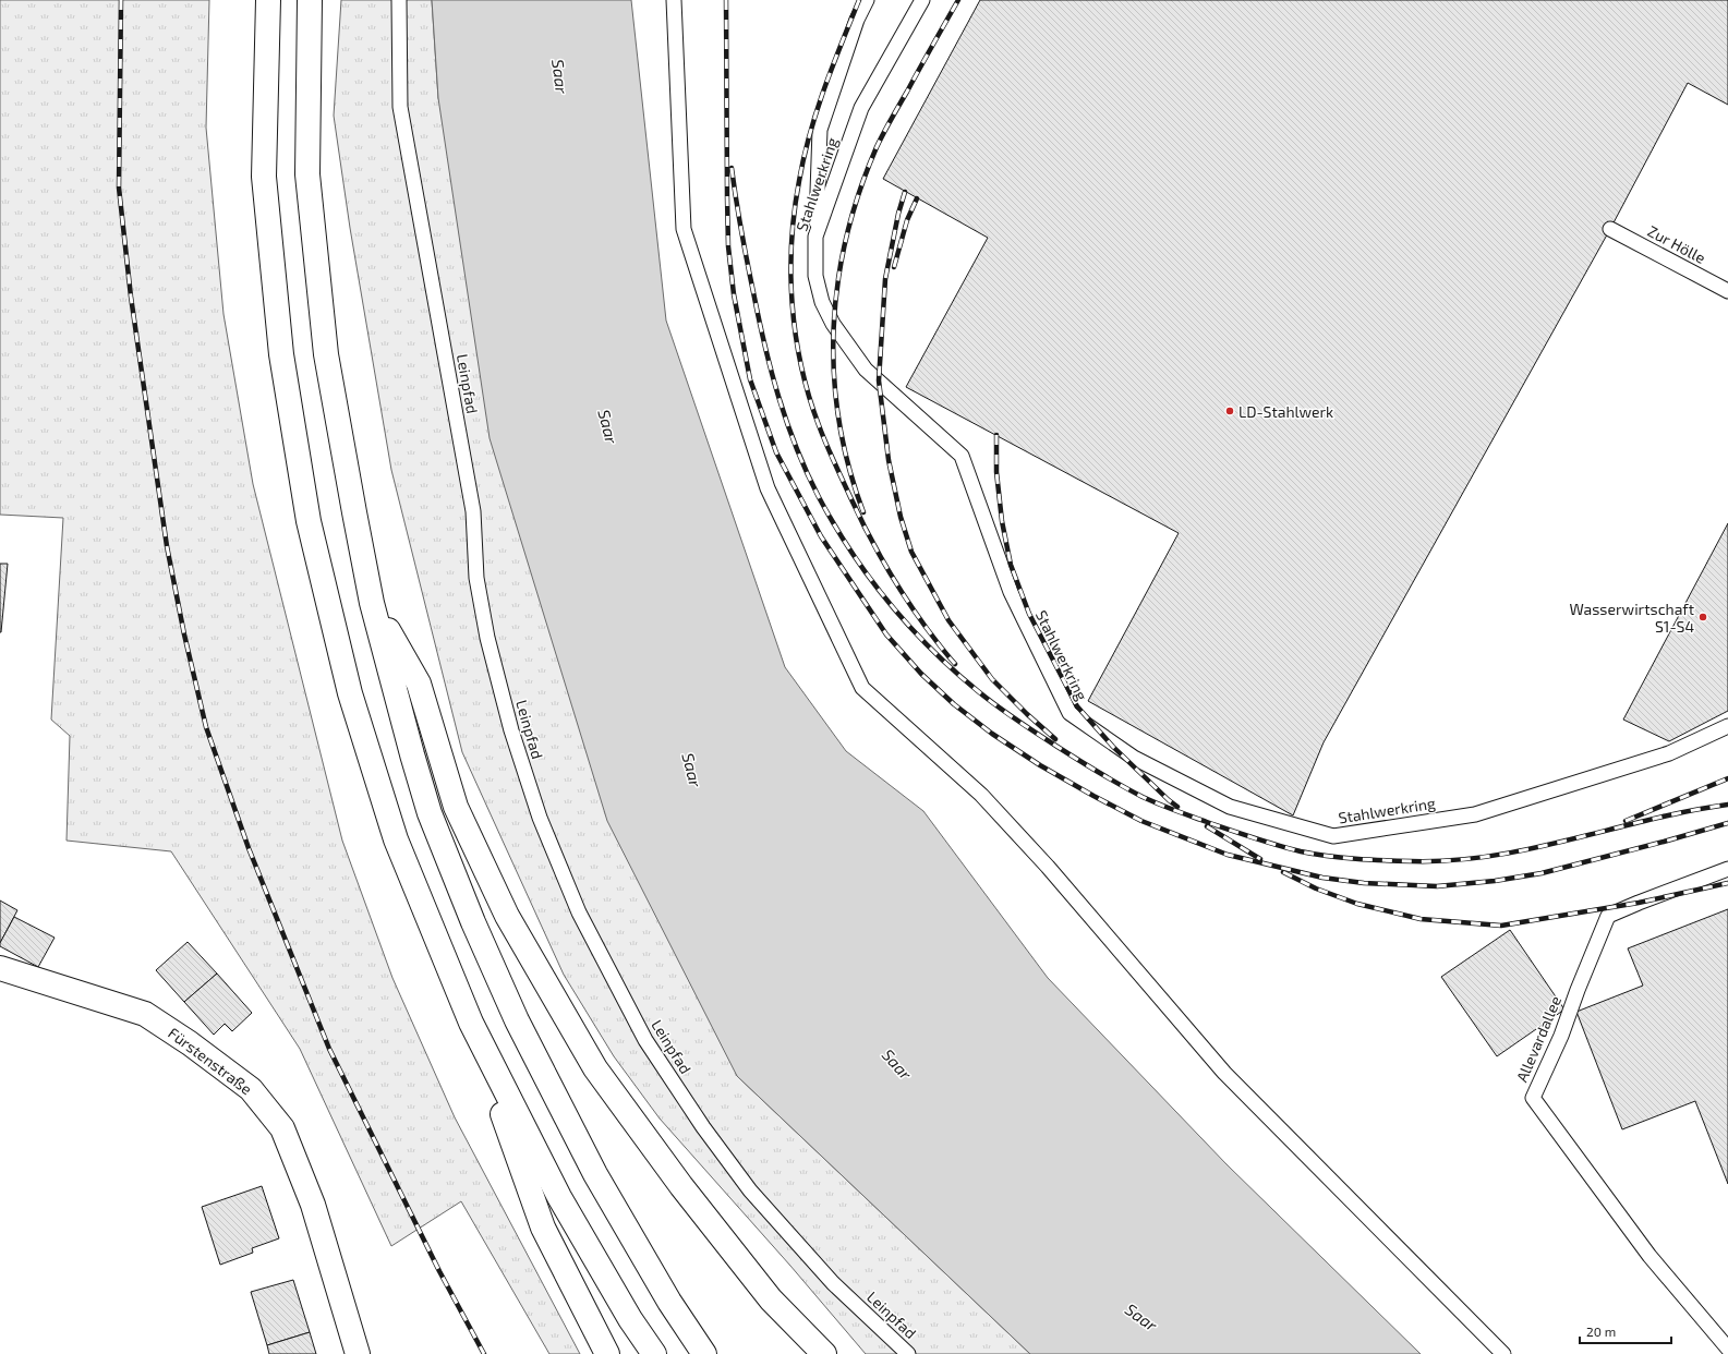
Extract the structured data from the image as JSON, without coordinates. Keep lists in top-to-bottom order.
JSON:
{
  "streets": {
    "main road": ["Fürstenstraße"],
    "lane": [
      "Stahlwerkring",
      "Zur Hölle",
      "Leinpfad",
      "Allevardallee"
    ]
  },
  "water": ["Saar"],
  "places": ["LD-Stahlwerk", "Wasserwirtschaft S1-S4"],
  "scale_bar": "20 m"
}
